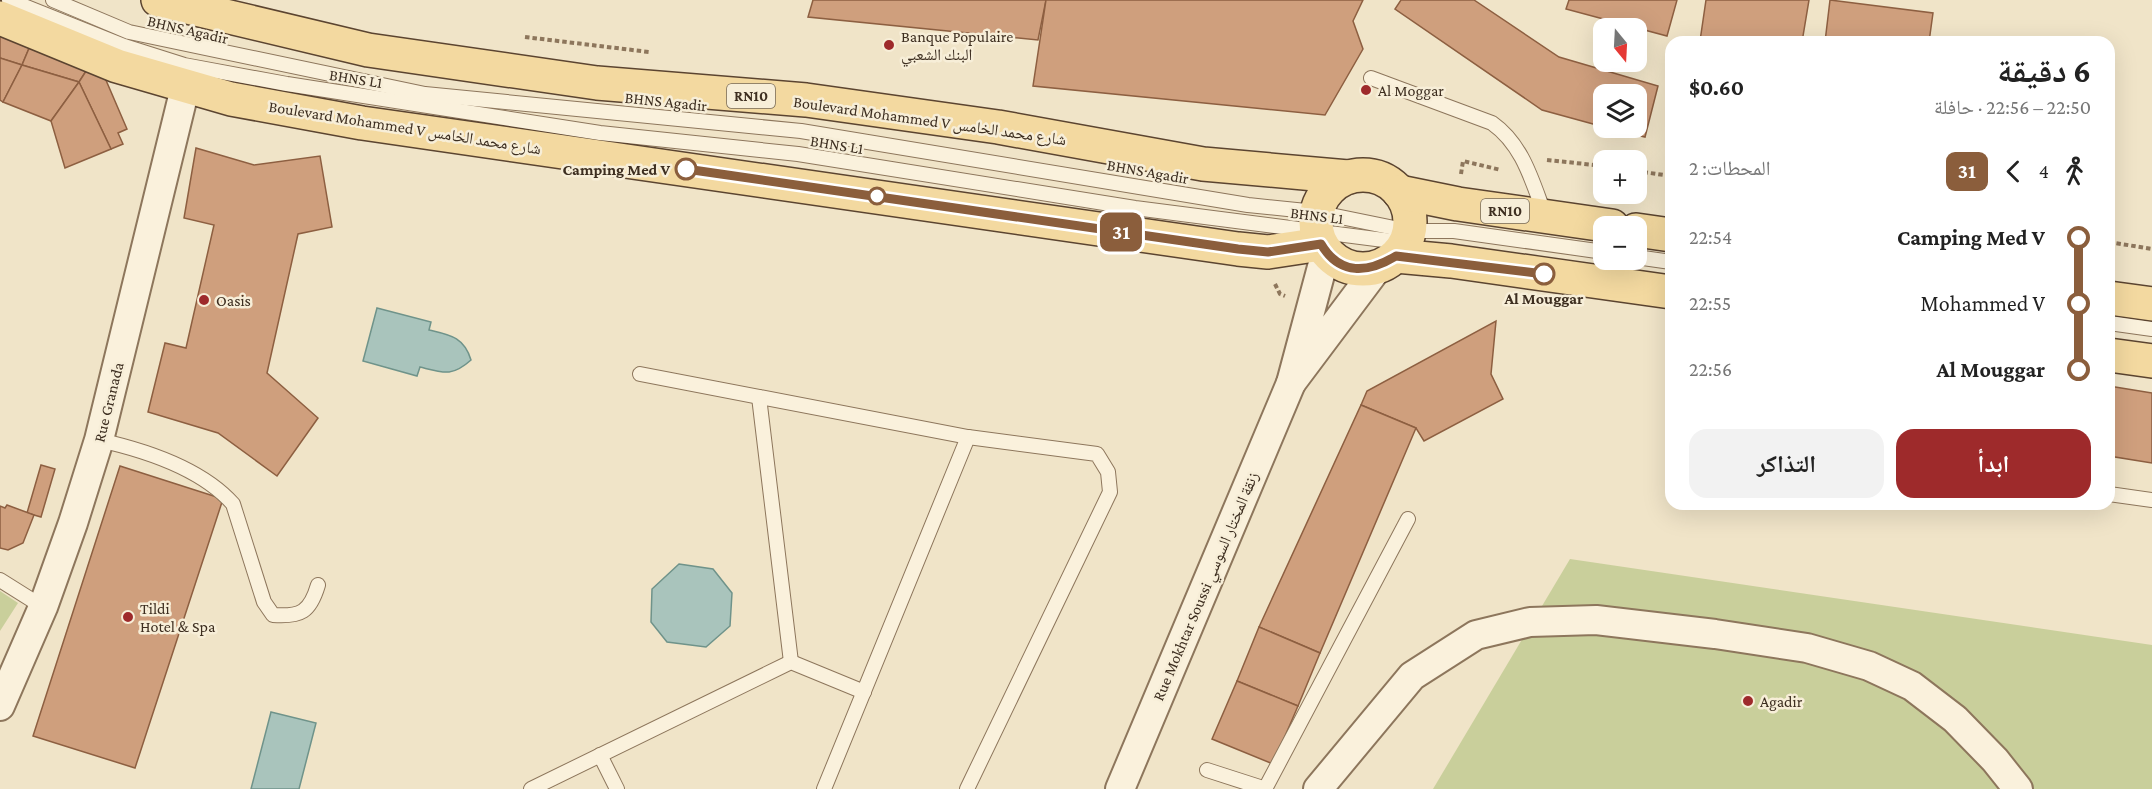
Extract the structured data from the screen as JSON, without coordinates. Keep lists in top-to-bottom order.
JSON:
{
  "streets": {
    "main road": ["RN10", "Boulevard Mohammed V شارع محمد الخامس"],
    "street": ["Rue Granada", "Rue Mokhtar Soussi زنقة المختار السوسي"],
    "lane": ["BHNS Agadir", "BHNS L1"]
  },
  "crossings": [
    ["BHNS Agadir", "BHNS L1"],
    ["BHNS Agadir", "RN10"],
    ["BHNS Agadir", "Boulevard Mohammed V شارع محمد الخامس"],
    ["BHNS L1", "RN10"],
    ["BHNS L1", "Boulevard Mohammed V شارع محمد الخامس"],
    ["RN10", "Boulevard Mohammed V شارع محمد الخامس"],
    ["Boulevard Mohammed V شارع محمد الخامس", "Rue Granada"]
  ],
  "places": [
    "Banque Populaire البنك الشعبي",
    "Al Moggar",
    "Camping Med V",
    "Al Mouggar",
    "Oasis",
    "Tildi Hotel & Spa",
    "Agadir"
  ],
  "lines": ["bus line 31"],
  "north": "bottom",
  "page": {
    "on_map": "31",
    "map_buttons": ["+", "−"],
    "heading": ["6 دقيقة", "22:50 – 22:56 · حافلة", "$0.60"],
    "legs": ["4", "31", "المحطات: 2"],
    "list": [
      {
        "name": "Camping Med V",
        "value": "22:54"
      },
      {
        "name": "Mohammed V",
        "value": "22:55"
      },
      {
        "name": "Al Mouggar",
        "value": "22:56"
      }
    ],
    "buttons": ["ابدأ", "التذاكر"]
  }
}
